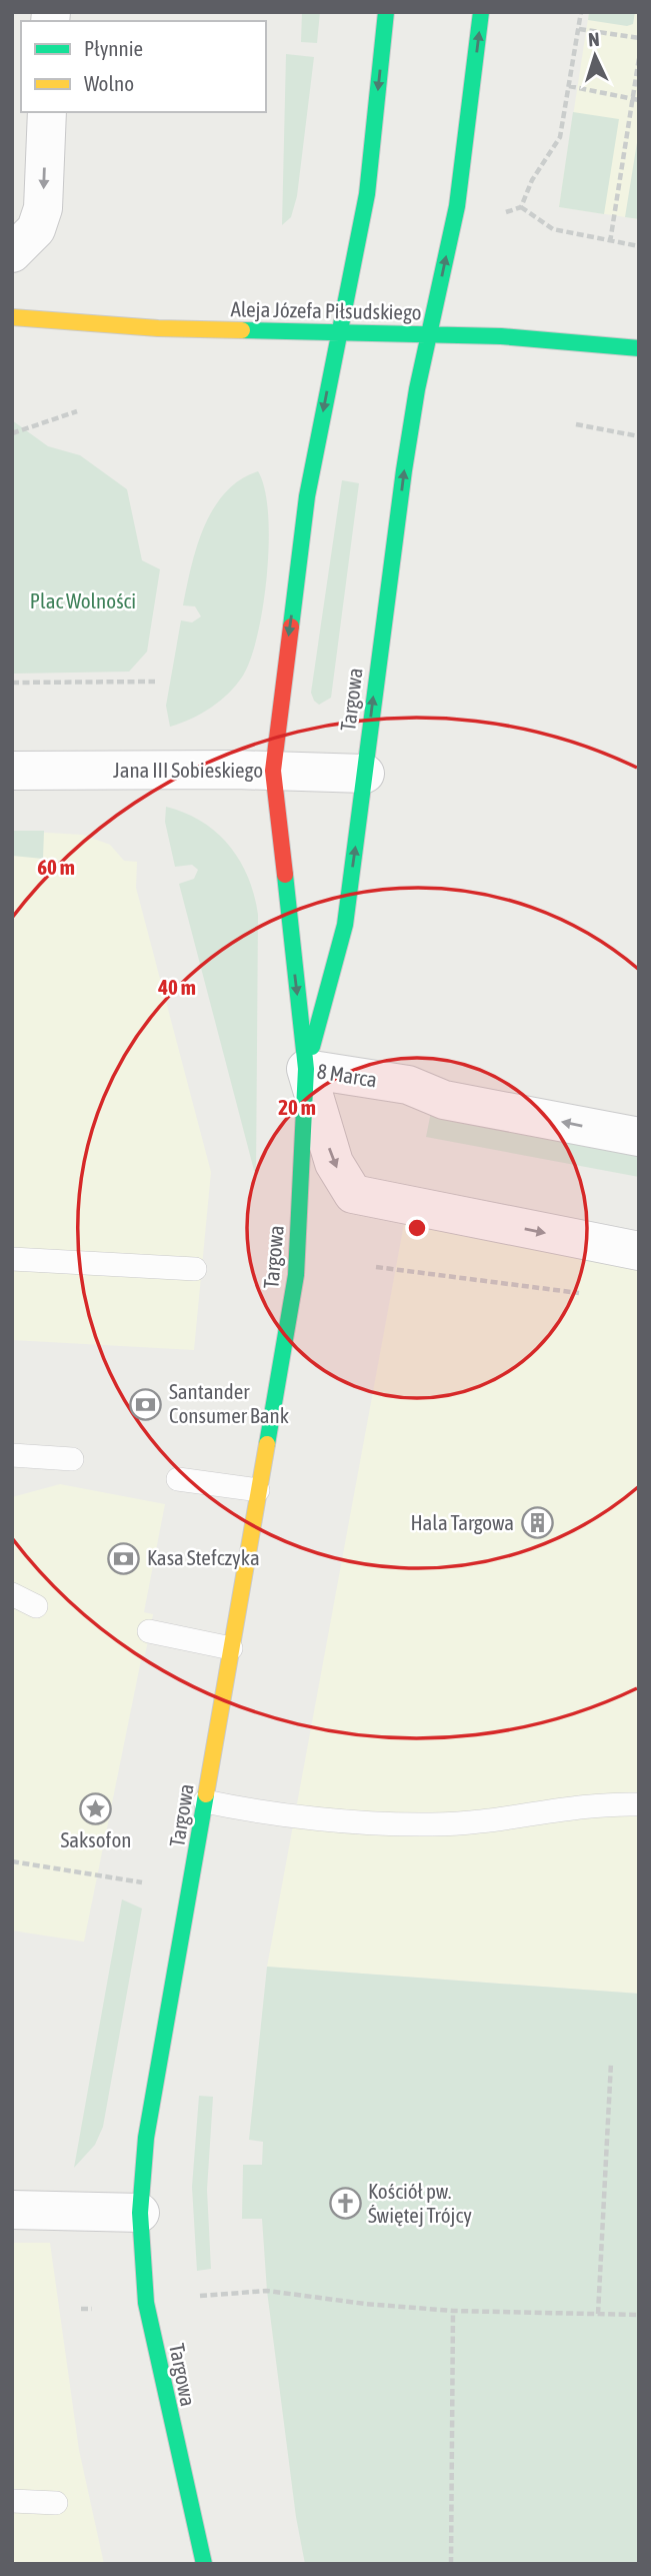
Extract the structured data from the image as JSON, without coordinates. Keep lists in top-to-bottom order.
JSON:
{
  "streets": {
    "street": [
      "Aleja Józefa Piłsudskiego",
      "Targowa",
      "Jana III Sobieskiego",
      "8 Marca"
    ]
  },
  "crossings": [
    ["Aleja Józefa Piłsudskiego", "Targowa"],
    ["Targowa", "Jana III Sobieskiego"],
    ["Targowa", "8 Marca"]
  ],
  "parks": ["Plac Wolności"],
  "places": {
    "bank": ["Santander Consumer Bank", "Kasa Stefczyka"],
    "building": ["Hala Targowa"],
    "place": ["Saksofon"],
    "church": ["Kościół pw. Świętej Trójcy"]
  },
  "legend": ["Płynnie", "Wolno"],
  "north": "top",
  "rings": ["60 m", "40 m", "20 m"]
}
